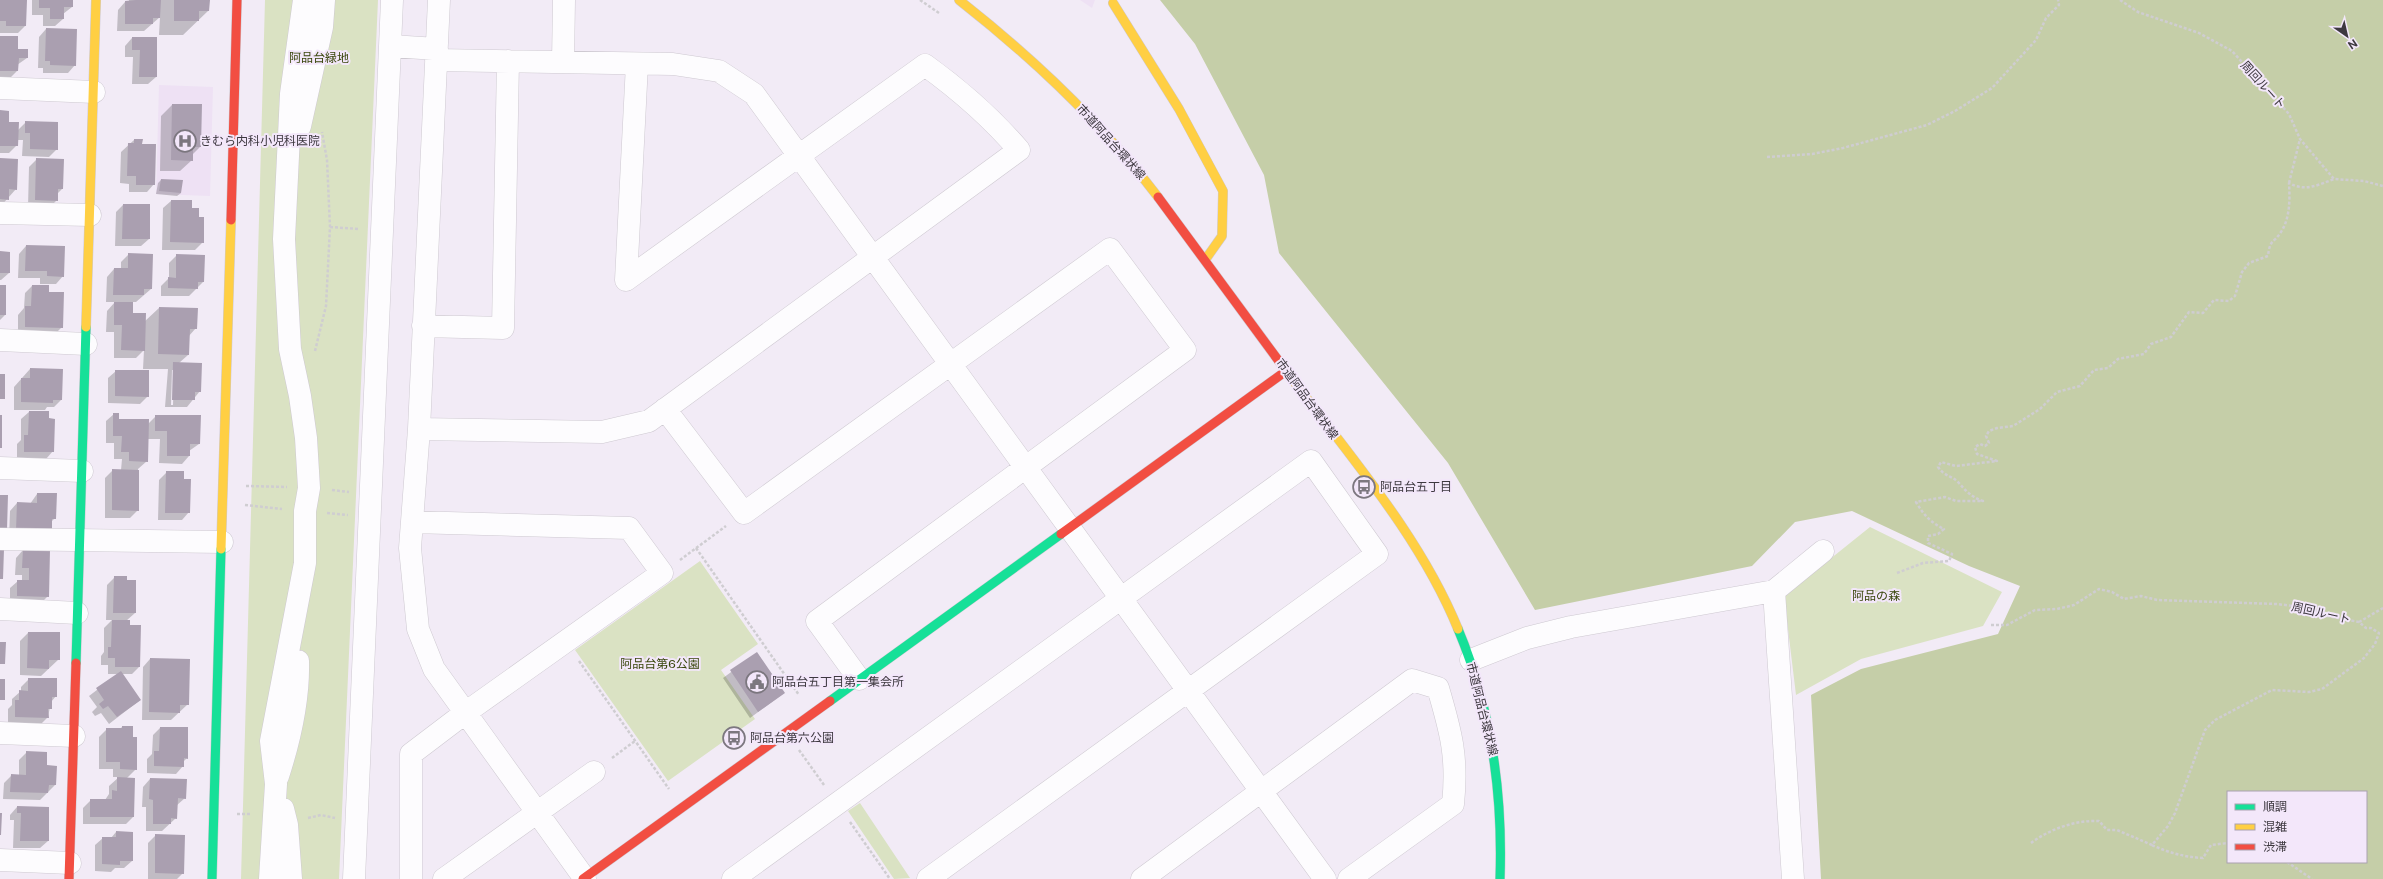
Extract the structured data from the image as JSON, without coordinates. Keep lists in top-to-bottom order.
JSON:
{
  "streets": {
    "street": ["市道阿品台環状線"],
    "path": ["周回ルート"]
  },
  "parks": ["阿品台緑地", "阿品の森", "阿品台第6公園"],
  "places": {
    "hospital": ["きむら内科小児科医院"],
    "bus stop": ["阿品台五丁目", "阿品台第六公園"],
    "public building": ["阿品台五丁目第一集会所"]
  },
  "legend": ["順調", "混雑", "渋滞"],
  "north": "bottom right"
}
